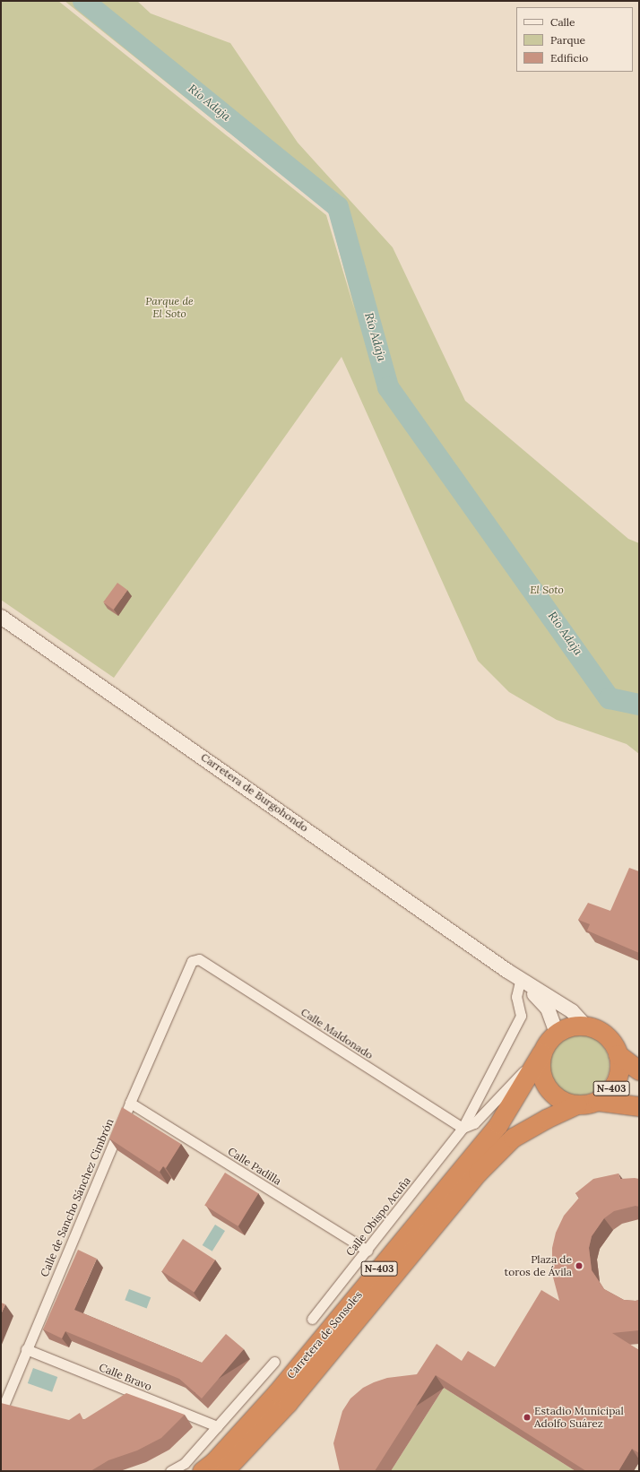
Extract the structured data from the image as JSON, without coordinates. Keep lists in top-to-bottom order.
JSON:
{
  "streets": {
    "highway": ["N-403", "Carretera de Sonsoles"],
    "main road": ["Carretera de Burgohondo"],
    "street": [
      "Calle Maldonado",
      "Calle Padilla",
      "Calle de Sancho Sánchez Cimbrón",
      "Calle Obispo Acuña",
      "Calle Bravo"
    ]
  },
  "crossings": [
    ["Carretera de Burgohondo", "N-403"],
    ["Carretera de Burgohondo", "Calle Obispo Acuña"],
    ["Carretera de Burgohondo", "Carretera de Sonsoles"],
    ["Calle Maldonado", "Calle de Sancho Sánchez Cimbrón"],
    ["Calle Maldonado", "Calle Obispo Acuña"],
    ["N-403", "Calle Obispo Acuña"],
    ["N-403", "Carretera de Sonsoles"],
    ["Calle Padilla", "Calle de Sancho Sánchez Cimbrón"],
    ["Calle Padilla", "Calle Obispo Acuña"],
    ["Calle de Sancho Sánchez Cimbrón", "Calle Bravo"],
    ["Calle Obispo Acuña", "Carretera de Sonsoles"]
  ],
  "water": ["Río Adaja"],
  "parks": ["Parque de El Soto", "El Soto"],
  "places": ["Plaza de toros de Ávila", "Estadio Municipal Adolfo Suárez"],
  "legend": ["Calle", "Parque", "Edificio"]
}
